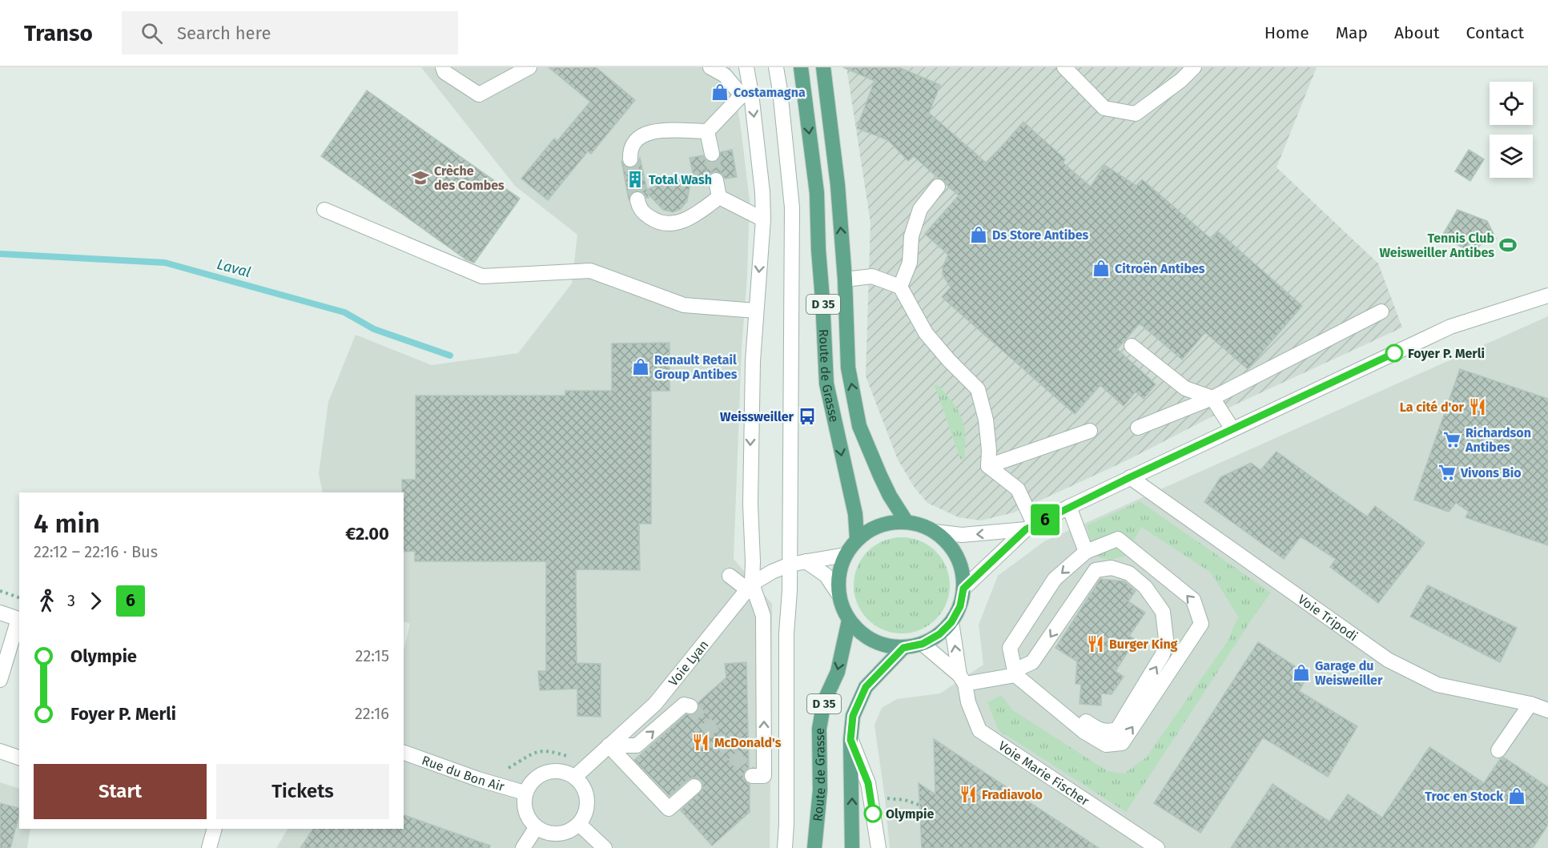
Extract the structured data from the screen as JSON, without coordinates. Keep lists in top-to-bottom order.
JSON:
{
  "streets": {
    "main road": ["D 35", "Route de Grasse"],
    "street": [
      "Voie Tripodi",
      "Voie Lyan",
      "Rue du Bon Air",
      "Voie Marie Fischer"
    ]
  },
  "crossings": [
    ["D 35", "Route de Grasse"],
    ["D 35", "Voie Lyan"],
    ["D 35", "Voie Marie Fischer"],
    ["Route de Grasse", "Voie Lyan"],
    ["Route de Grasse", "Voie Marie Fischer"],
    ["Voie Lyan", "Rue du Bon Air"],
    ["Voie Lyan", "Voie Marie Fischer"]
  ],
  "water": ["Laval"],
  "places": {
    "shop": [
      "Costamagna",
      "Ds Store Antibes",
      "Citroën Antibes",
      "Renault Retail Group Antibes",
      "Garage du Weisweiller",
      "Troc en Stock"
    ],
    "school or university": ["Crèche des Combes"],
    "building": ["Total Wash"],
    "sports": ["Tennis Club Weisweiller Antibes"],
    "other": ["Foyer P. Merli", "Olympie"],
    "restaurant": [
      "La cité d'or",
      "Burger King",
      "McDonald's",
      "Fradiavolo"
    ],
    "bus stop": ["Weissweiller"],
    "supermarket": ["Richardson Antibes", "Vivons Bio"]
  },
  "lines": ["bus line 6"],
  "page": {
    "header": "Transo",
    "search": "Search here",
    "nav": [
      "Home",
      "Map",
      "About",
      "Contact"
    ],
    "on_map": "6",
    "heading": ["4 min", "22:12 – 22:16 · Bus", "€2.00"],
    "legs": ["3", "6"],
    "list": [
      {
        "name": "Olympie",
        "value": "22:15"
      },
      {
        "name": "Foyer P. Merli",
        "value": "22:16"
      }
    ],
    "buttons": ["Start", "Tickets"]
  }
}
